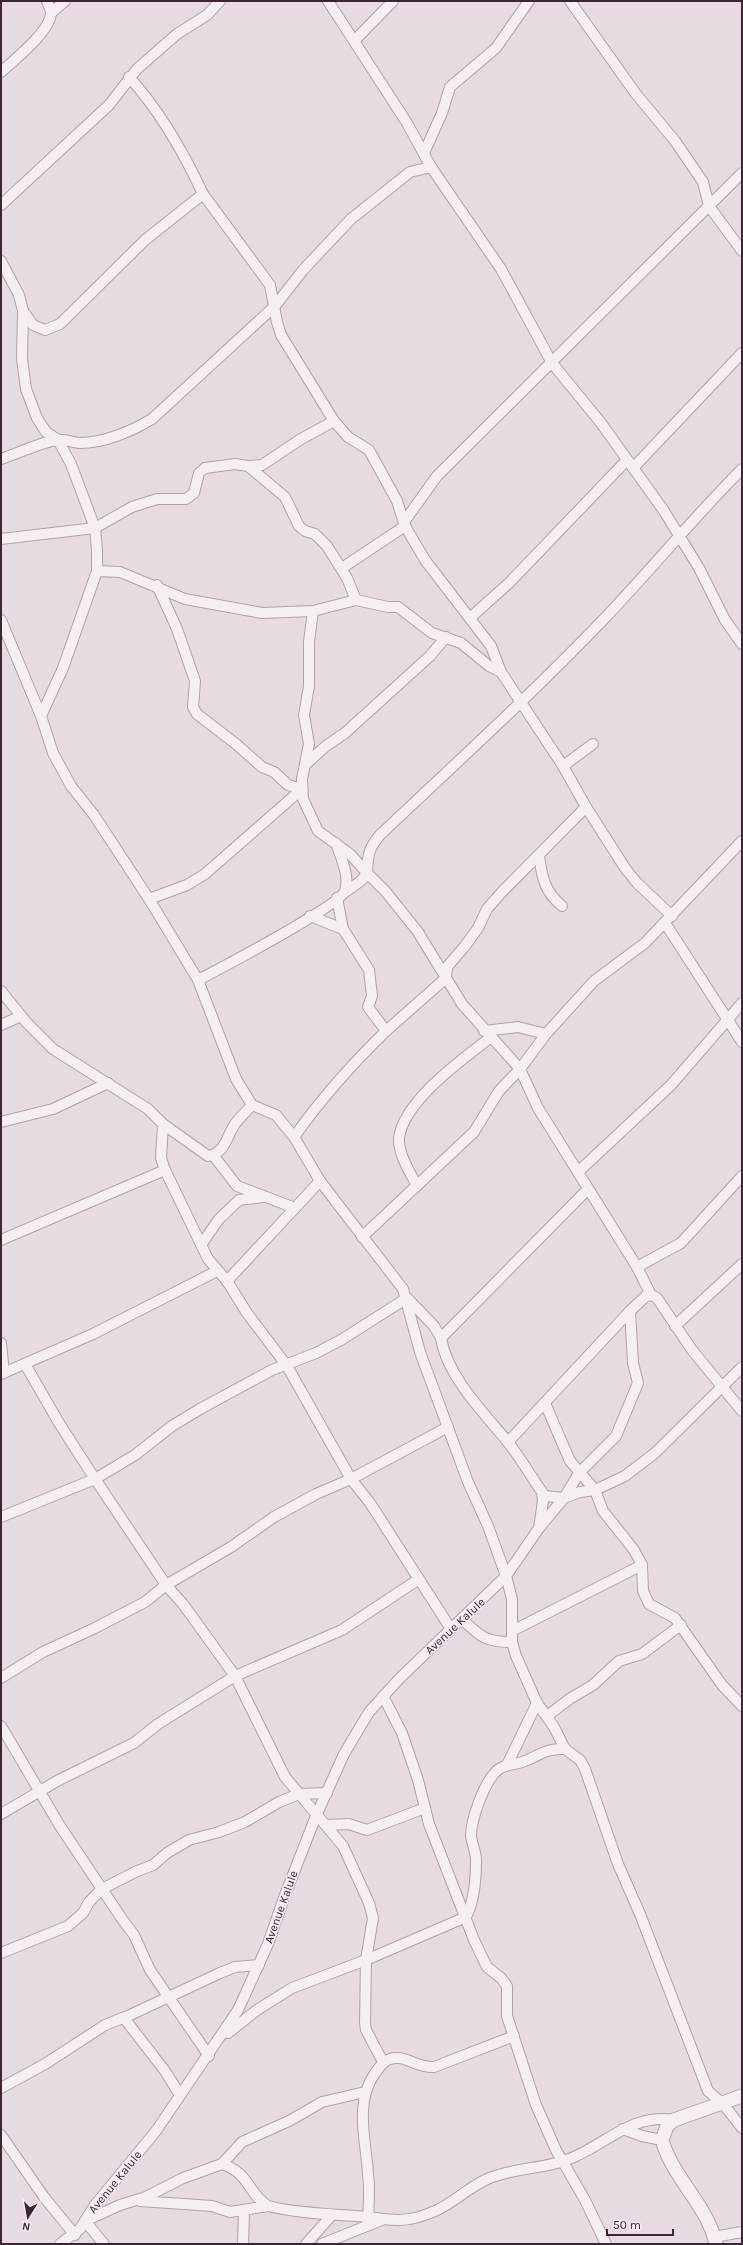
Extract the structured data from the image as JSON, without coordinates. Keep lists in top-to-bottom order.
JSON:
{
  "streets": {
    "street": ["Avenue Kalule"]
  },
  "scale_bar": "50 m",
  "north": "bottom"
}
